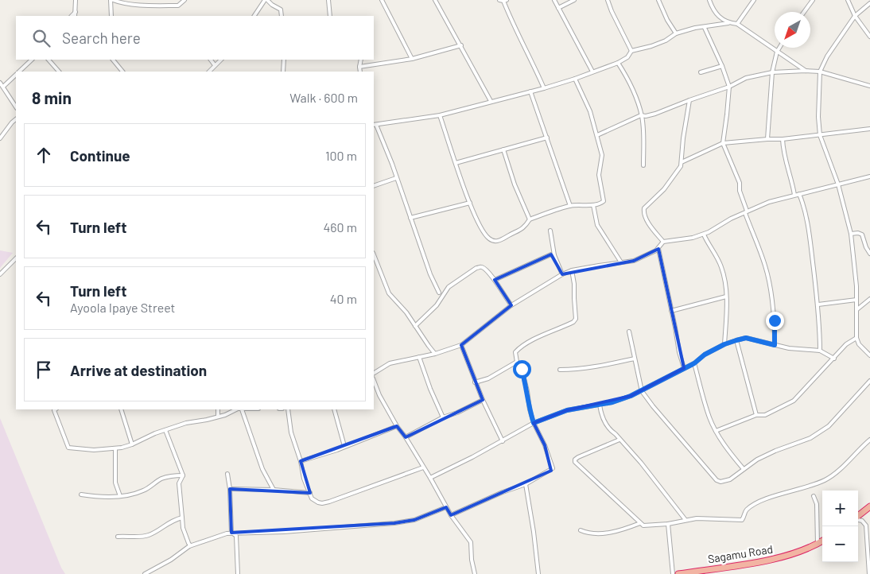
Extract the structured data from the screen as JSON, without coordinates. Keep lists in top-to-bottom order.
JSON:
{
  "streets": {
    "highway": ["Sagamu Road"]
  },
  "north": "bottom left",
  "page": {
    "search": "Search here",
    "heading": ["8 min", "Walk · 600 m"],
    "list": [
      ["Continue", "100 m"],
      ["Turn left", "460 m"],
      ["Turn left", "Ayoola Ipaye Street", "40 m"],
      "Arrive at destination"
    ],
    "map_buttons": ["+", "−"]
  }
}
